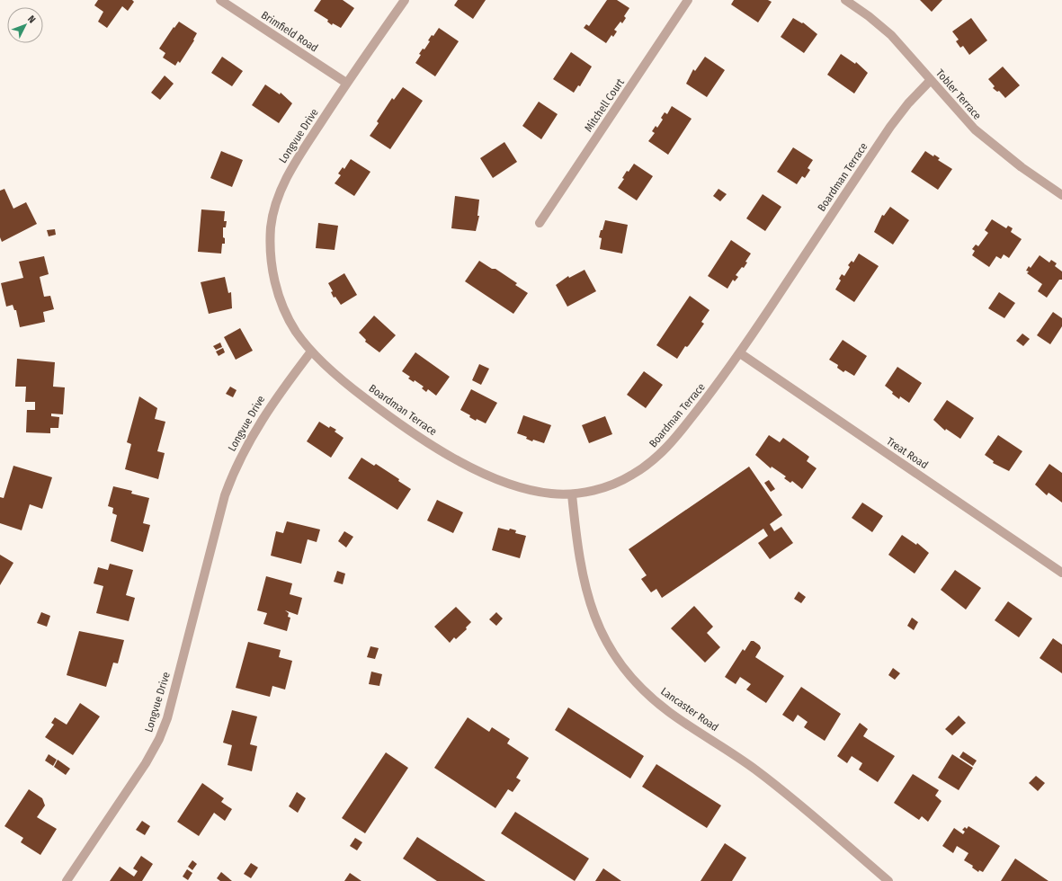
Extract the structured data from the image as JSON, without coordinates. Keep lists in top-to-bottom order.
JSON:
{
  "streets": {
    "street": [
      "Brimfield Road",
      "Tobler Terrace",
      "Mitchell Court",
      "Longvue Drive",
      "Boardman Terrace",
      "Treat Road",
      "Lancaster Road"
    ]
  },
  "crossings": [
    ["Brimfield Road", "Longvue Drive"],
    ["Tobler Terrace", "Boardman Terrace"],
    ["Longvue Drive", "Boardman Terrace"],
    ["Boardman Terrace", "Treat Road"],
    ["Boardman Terrace", "Lancaster Road"]
  ],
  "north": "top right"
}
